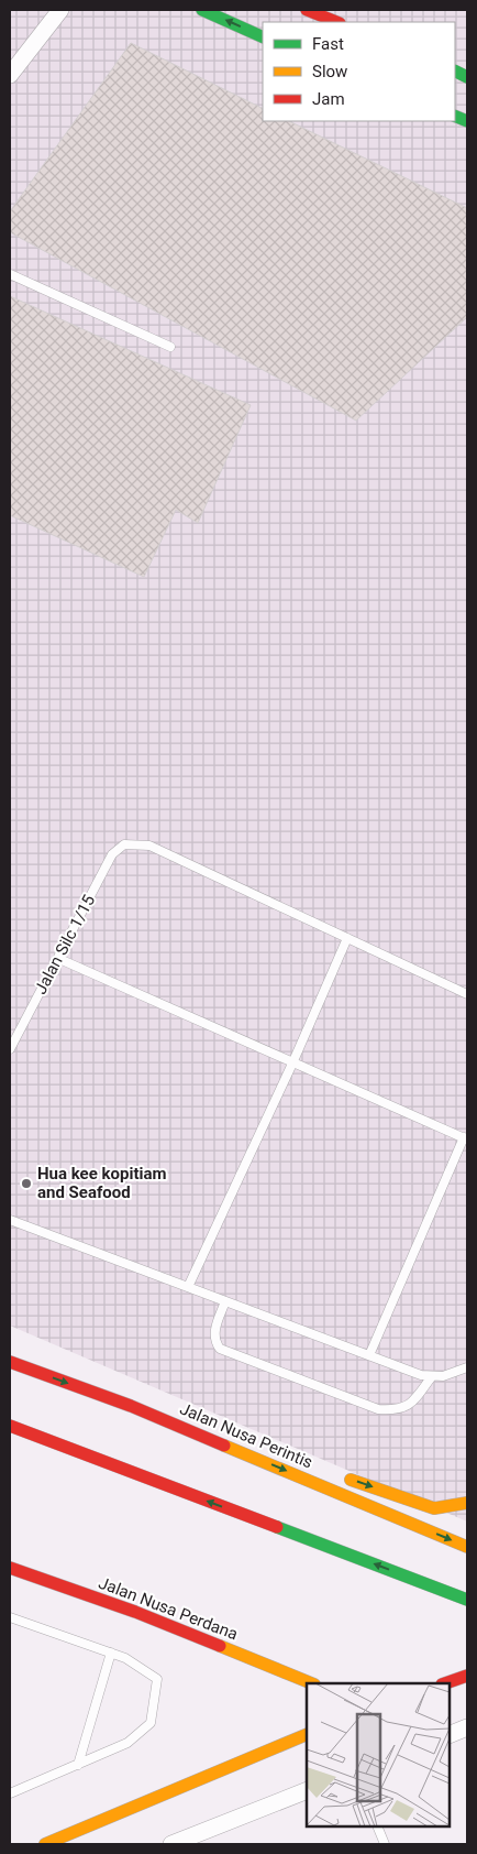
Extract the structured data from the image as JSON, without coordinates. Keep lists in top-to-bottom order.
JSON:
{
  "streets": {
    "main road": ["Jalan Nusa Perintis", "Jalan Nusa Perdana"],
    "lane": ["Jalan Silc 1/15"]
  },
  "places": ["Hua kee kopitiam and Seafood"],
  "legend": ["Fast", "Slow", "Jam"]
}
